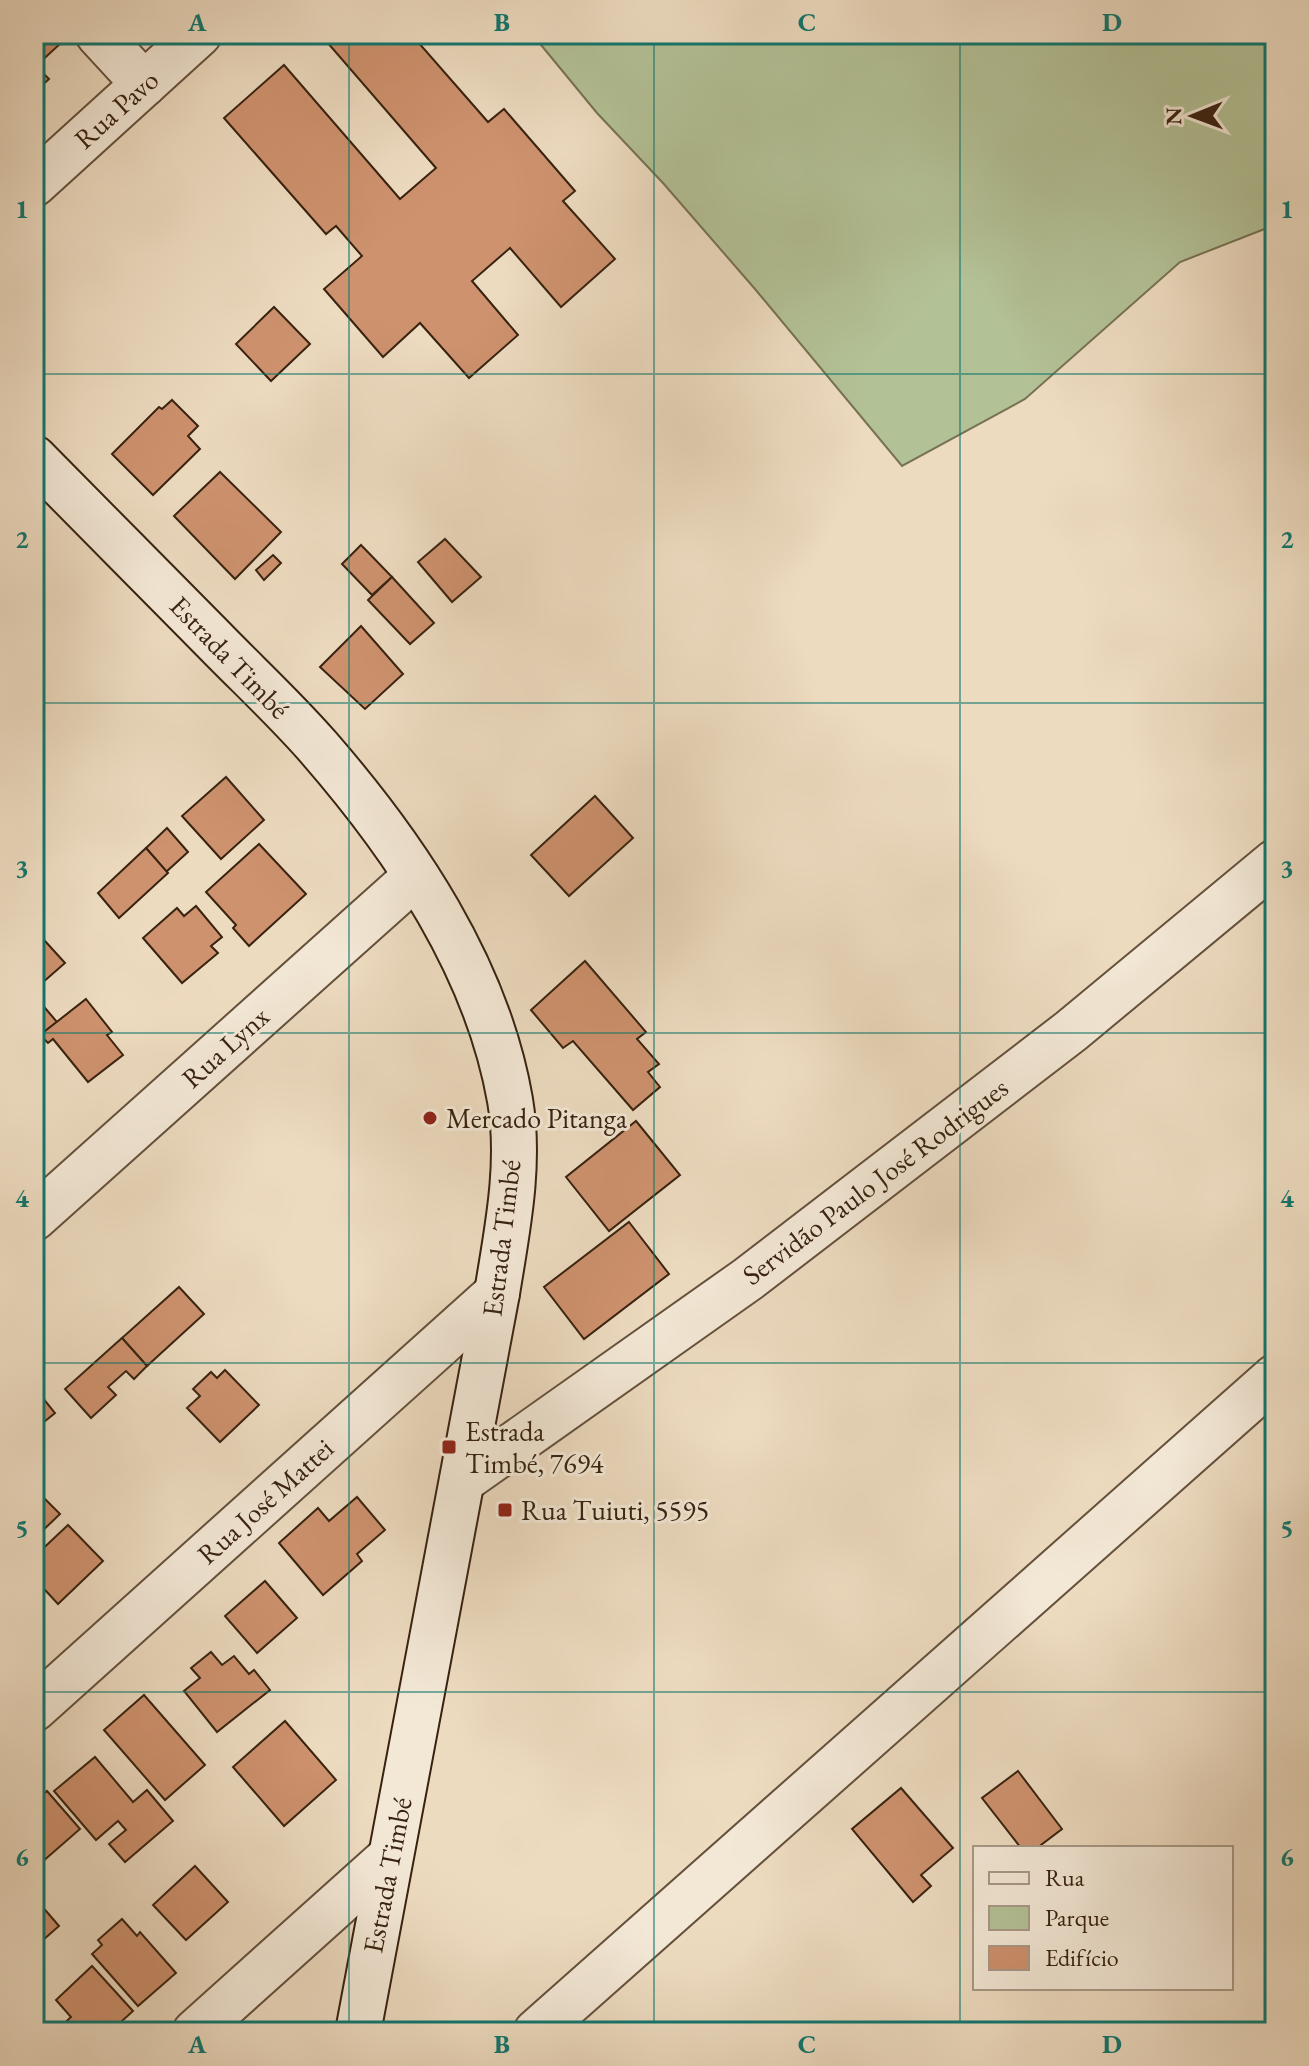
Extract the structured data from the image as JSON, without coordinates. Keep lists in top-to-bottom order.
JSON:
{
  "streets": {
    "street": [
      "Rua Pavo",
      "Estrada Timbé",
      "Rua Lynx",
      "Servidão Paulo José Rodrigues",
      "Rua José Mattei"
    ]
  },
  "crossings": [
    ["Estrada Timbé", "Rua Lynx"],
    ["Estrada Timbé", "Servidão Paulo José Rodrigues"],
    ["Estrada Timbé", "Rua José Mattei"]
  ],
  "places": {
    "other": ["Mercado Pitanga"],
    "transit": ["Estrada Timbé, 7694", "Rua Tuiuti, 5595"]
  },
  "legend": ["Rua", "Parque", "Edifício"],
  "north": "left",
  "grid": {
    "columns": [
      "A",
      "B",
      "C",
      "D"
    ],
    "rows": [
      "1",
      "2",
      "3",
      "4",
      "5",
      "6"
    ]
  }
}
